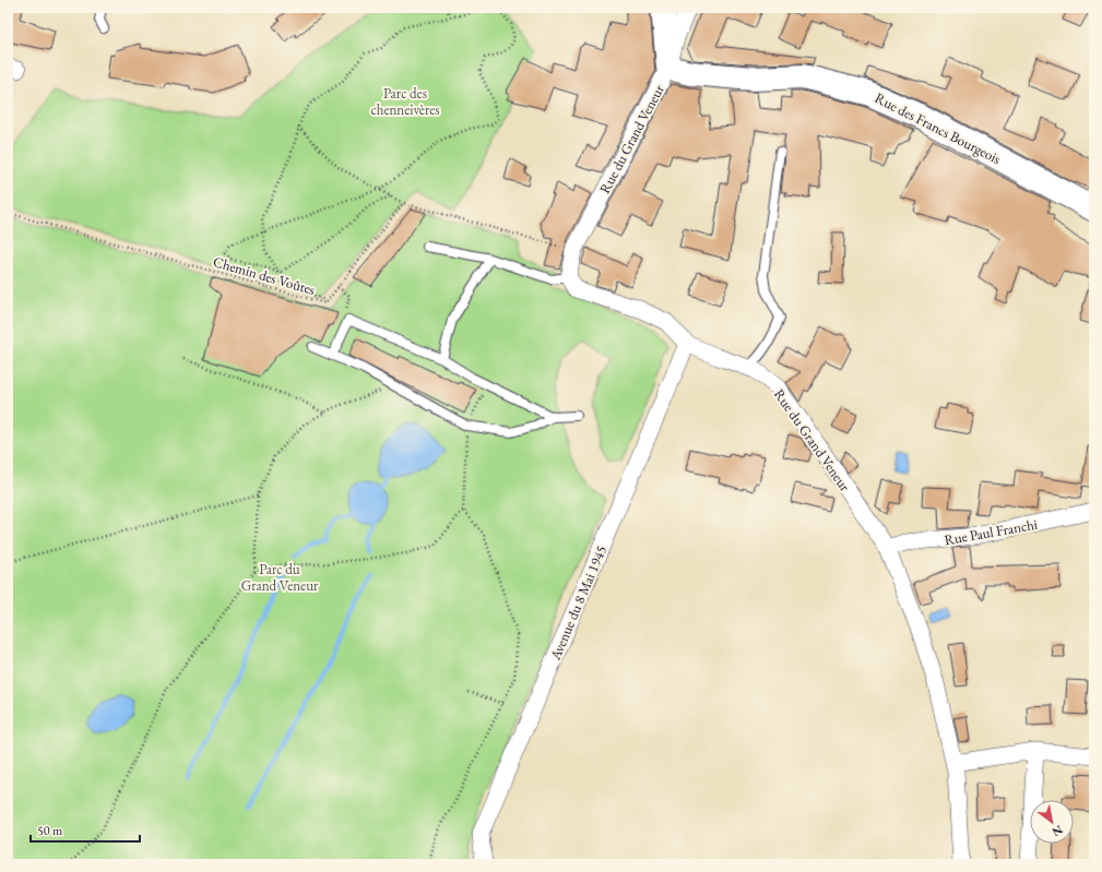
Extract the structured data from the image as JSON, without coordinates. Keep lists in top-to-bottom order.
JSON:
{
  "streets": {
    "main road": ["Rue des Francs Bourgeois"],
    "street": ["Rue du Grand Veneur", "Rue Paul Franchi", "Avenue du 8 Mai 1945"],
    "path": ["Chemin des Voûtes"]
  },
  "crossings": [
    ["Rue des Francs Bourgeois", "Rue du Grand Veneur"],
    ["Rue du Grand Veneur", "Rue Paul Franchi"],
    ["Rue du Grand Veneur", "Avenue du 8 Mai 1945"]
  ],
  "parks": ["Parc des chenneivères", "Parc du Grand Veneur"],
  "scale_bar": "50 m",
  "north": "bottom right"
}
